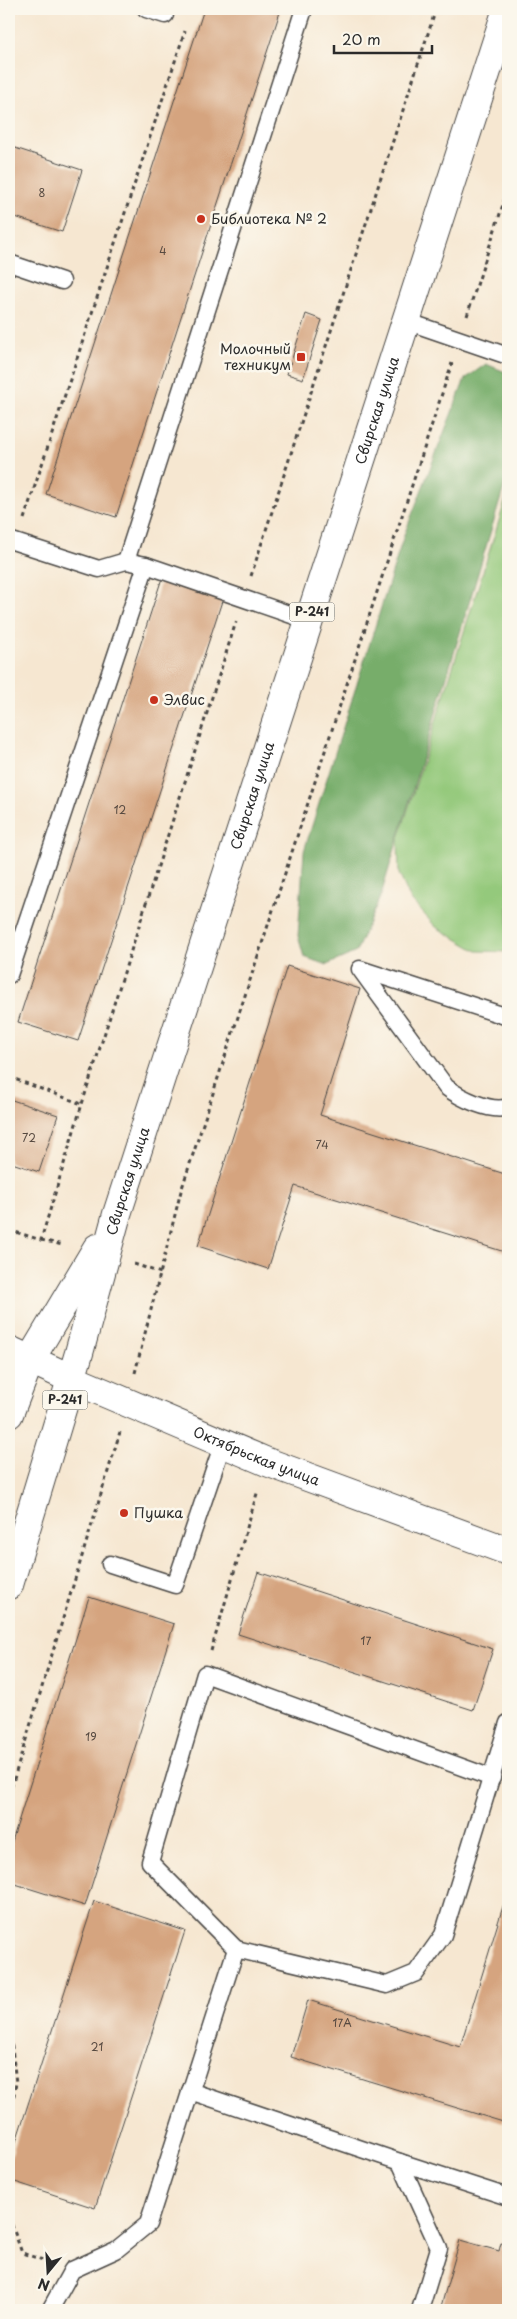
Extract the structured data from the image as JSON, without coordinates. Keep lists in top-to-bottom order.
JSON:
{
  "streets": {
    "main road": ["Свирская улица", "Р-241", "Октябрьская улица"]
  },
  "crossings": [
    ["Свирская улица", "Р-241"],
    ["Свирская улица", "Октябрьская улица"],
    ["Р-241", "Октябрьская улица"]
  ],
  "places": {
    "other": ["Библиотека № 2", "Элвис", "Пушка"],
    "transit": ["Молочный техникум"]
  },
  "house_numbers": [
    "8",
    "4",
    "12",
    "72",
    "74",
    "17",
    "19",
    "17А",
    "21"
  ],
  "scale_bar": "20 m",
  "north": "bottom"
}
